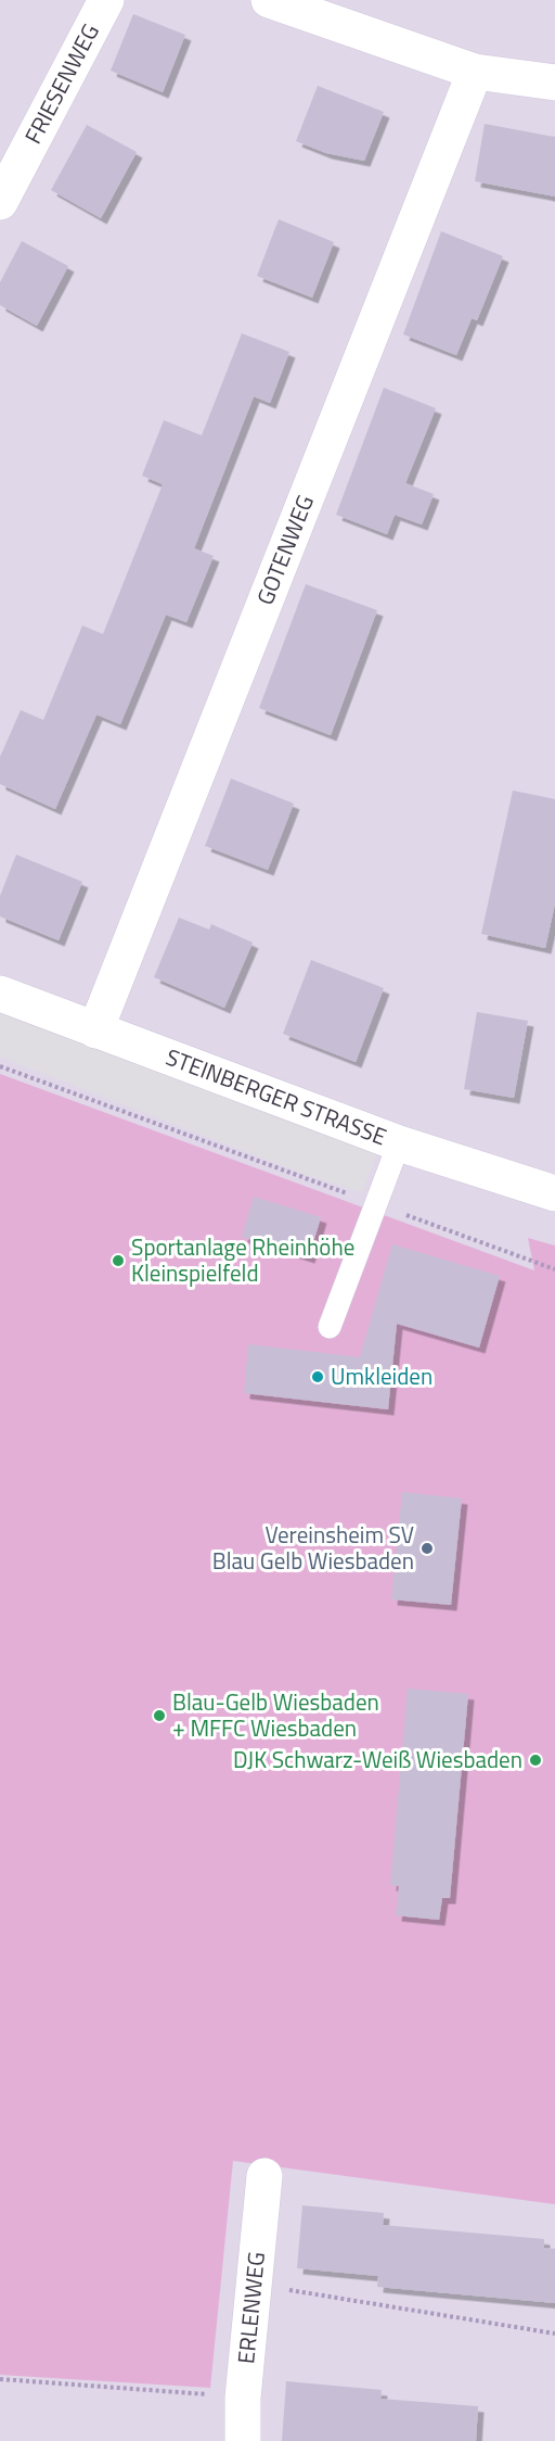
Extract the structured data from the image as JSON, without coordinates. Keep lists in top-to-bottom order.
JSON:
{
  "streets": {
    "street": [
      "FRIESENWEG",
      "GOTENWEG",
      "STEINBERGER STRASSE",
      "ERLENWEG"
    ]
  },
  "crossings": [
    ["GOTENWEG", "STEINBERGER STRASSE"]
  ],
  "places": [
    "Sportanlage Rheinhöhe Kleinspielfeld",
    "Umkleiden",
    "Vereinsheim SV Blau Gelb Wiesbaden",
    "Blau-Gelb Wiesbaden + MFFC Wiesbaden",
    "DJK Schwarz-Weiß Wiesbaden"
  ]
}
